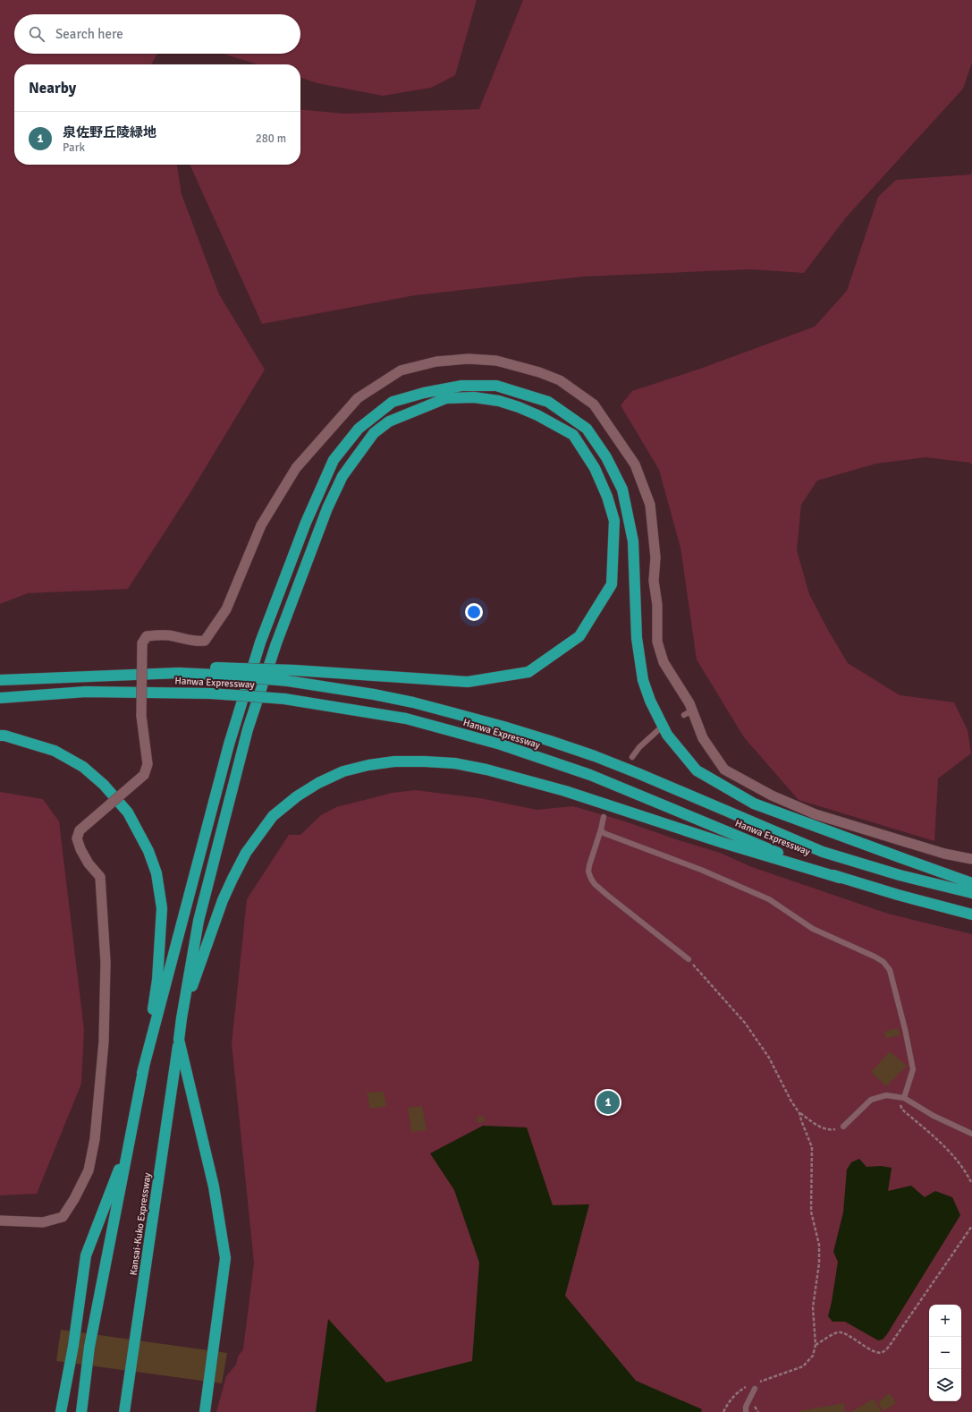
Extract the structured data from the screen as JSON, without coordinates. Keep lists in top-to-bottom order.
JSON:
{
  "streets": {
    "highway": ["Hanwa Expressway", "Kansai-Kuko Expressway"]
  },
  "page": {
    "search": "Search here",
    "heading": "Nearby",
    "list": [
      {
        "mark": "1",
        "name": "泉佐野丘陵緑地",
        "note": "Park",
        "value": "280 m"
      }
    ],
    "pins": "1",
    "map_buttons": ["+", "−"]
  }
}
